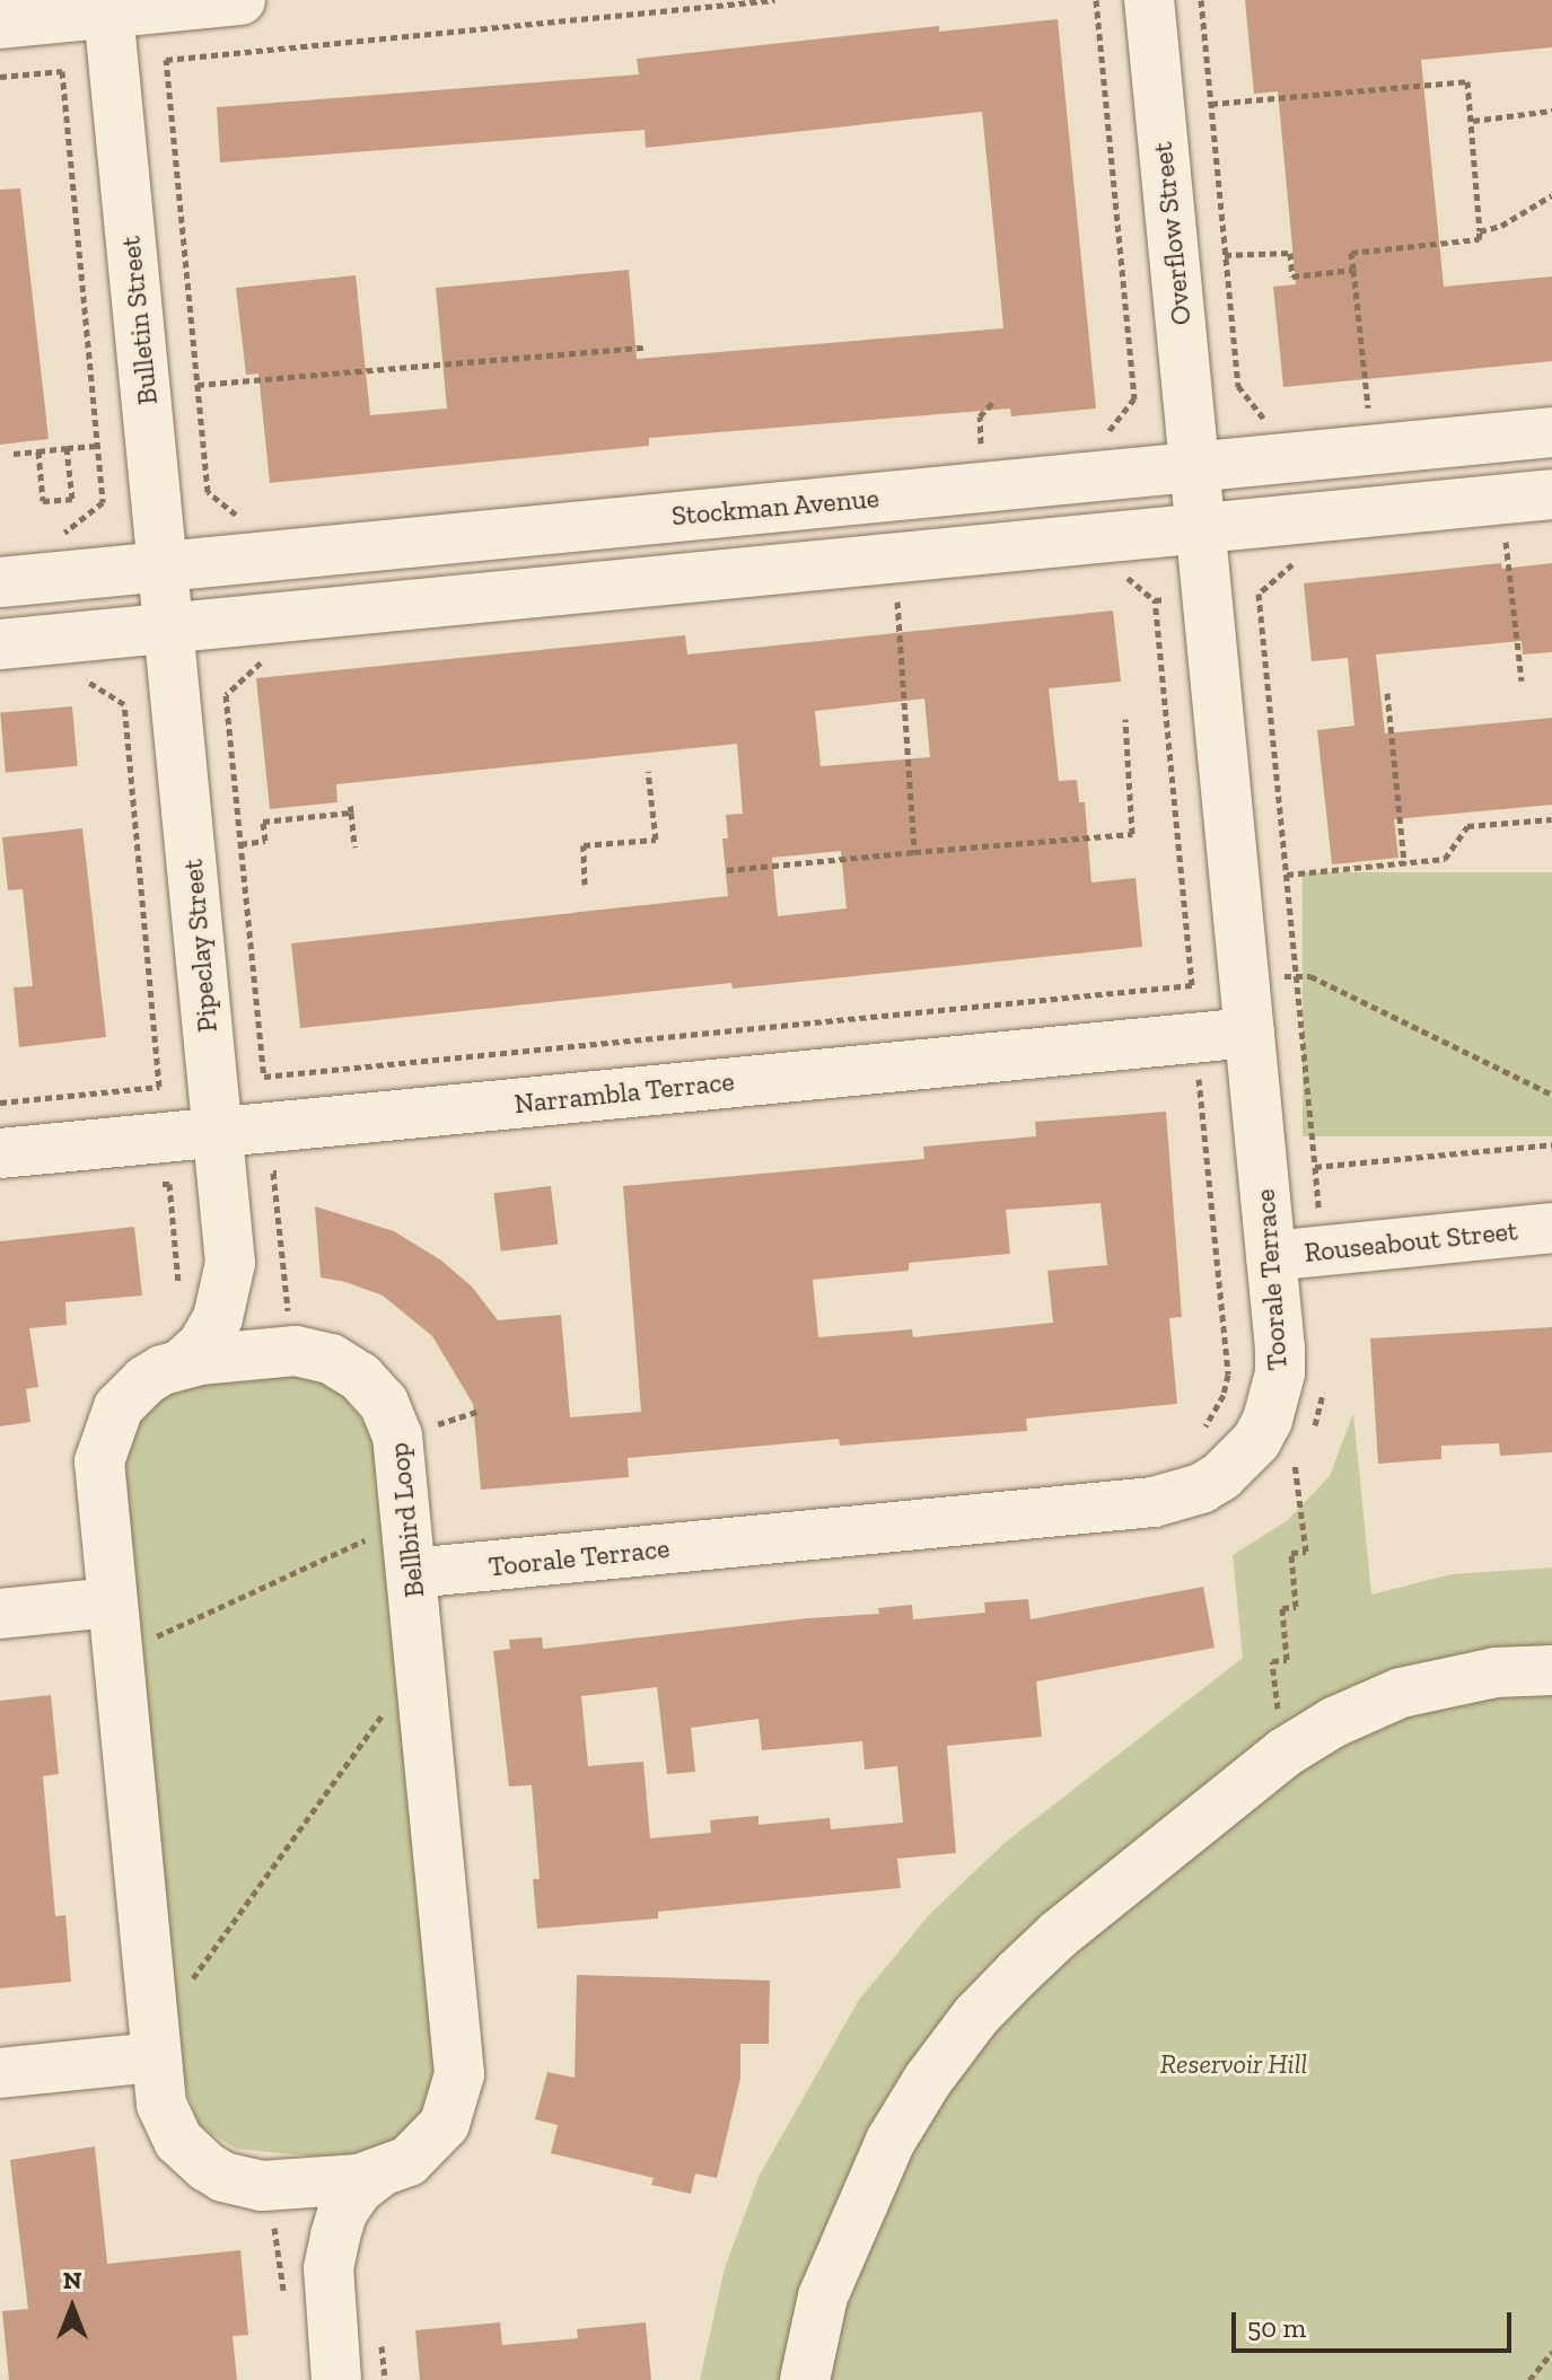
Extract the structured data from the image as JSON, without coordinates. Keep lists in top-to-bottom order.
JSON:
{
  "streets": {
    "street": [
      "Overflow Street",
      "Bulletin Street",
      "Stockman Avenue",
      "Pipeclay Street",
      "Narrambla Terrace",
      "Rouseabout Street",
      "Toorale Terrace",
      "Bellbird Loop"
    ]
  },
  "crossings": [
    ["Overflow Street", "Stockman Avenue"],
    ["Overflow Street", "Toorale Terrace"],
    ["Bulletin Street", "Stockman Avenue"],
    ["Bulletin Street", "Pipeclay Street"],
    ["Stockman Avenue", "Toorale Terrace"],
    ["Pipeclay Street", "Narrambla Terrace"],
    ["Pipeclay Street", "Bellbird Loop"],
    ["Narrambla Terrace", "Toorale Terrace"],
    ["Rouseabout Street", "Toorale Terrace"],
    ["Toorale Terrace", "Bellbird Loop"]
  ],
  "parks": ["Reservoir Hill"],
  "scale_bar": "50 m",
  "north": "top"
}
